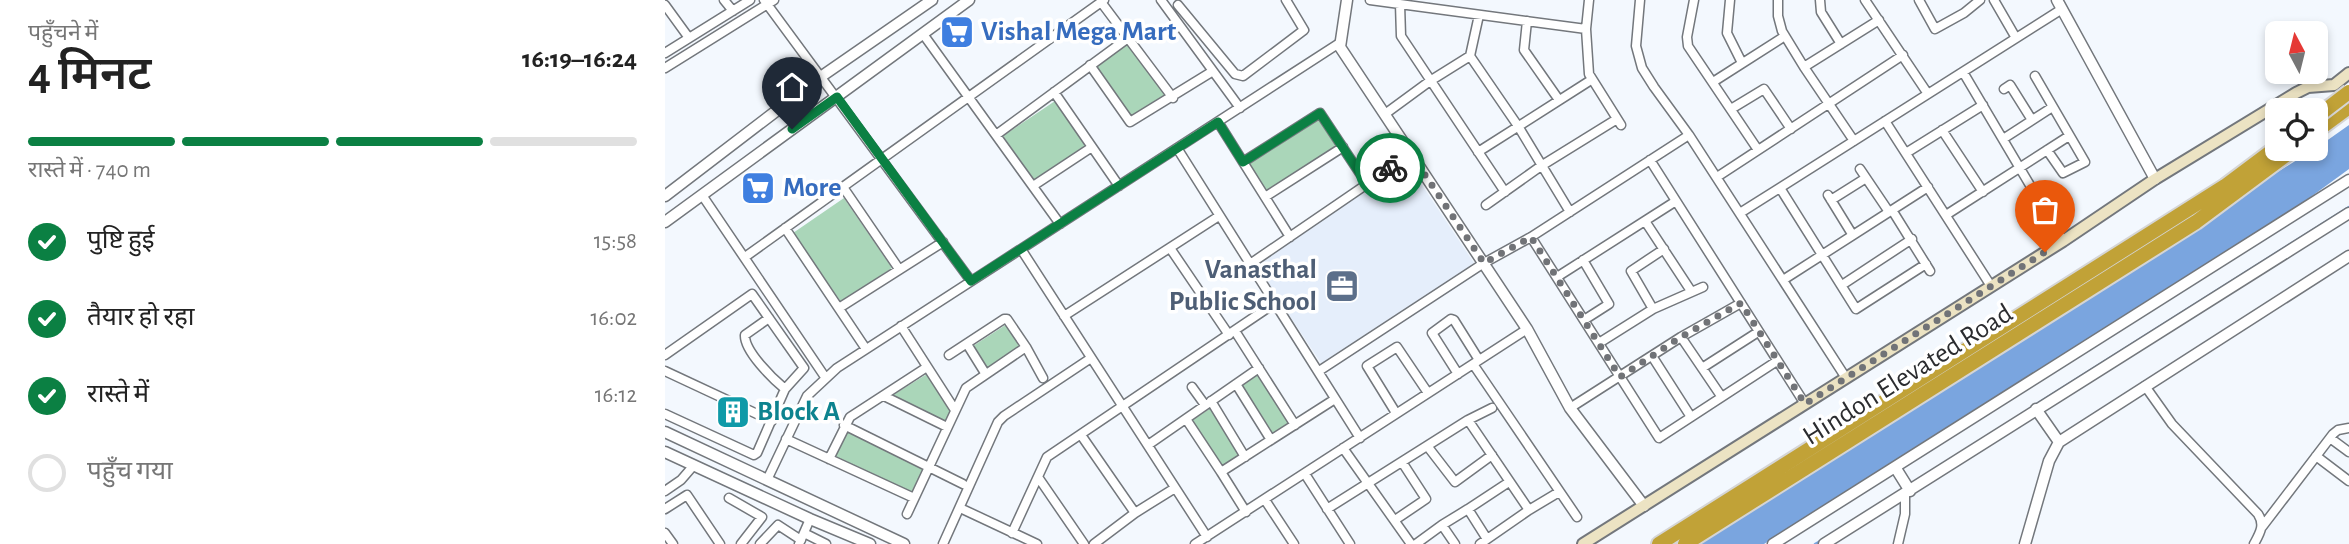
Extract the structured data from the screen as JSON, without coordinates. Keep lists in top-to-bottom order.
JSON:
{
  "streets": {
    "highway": ["Hindon Elevated Road"]
  },
  "places": {
    "supermarket": ["Vishal Mega Mart", "More"],
    "office": ["Vanasthal Public School"],
    "building": ["Block A"]
  },
  "north": "top",
  "page": {
    "heading": ["4 मिनट", "पहुँचने में", "16:19–16:24"],
    "bar": "रास्ते में · 740 m",
    "list": [
      ["पुष्टि हुई", "15:58"],
      ["तैयार हो रहा", "16:02"],
      ["रास्ते में", "16:12"],
      "पहुँच गया"
    ]
  }
}
